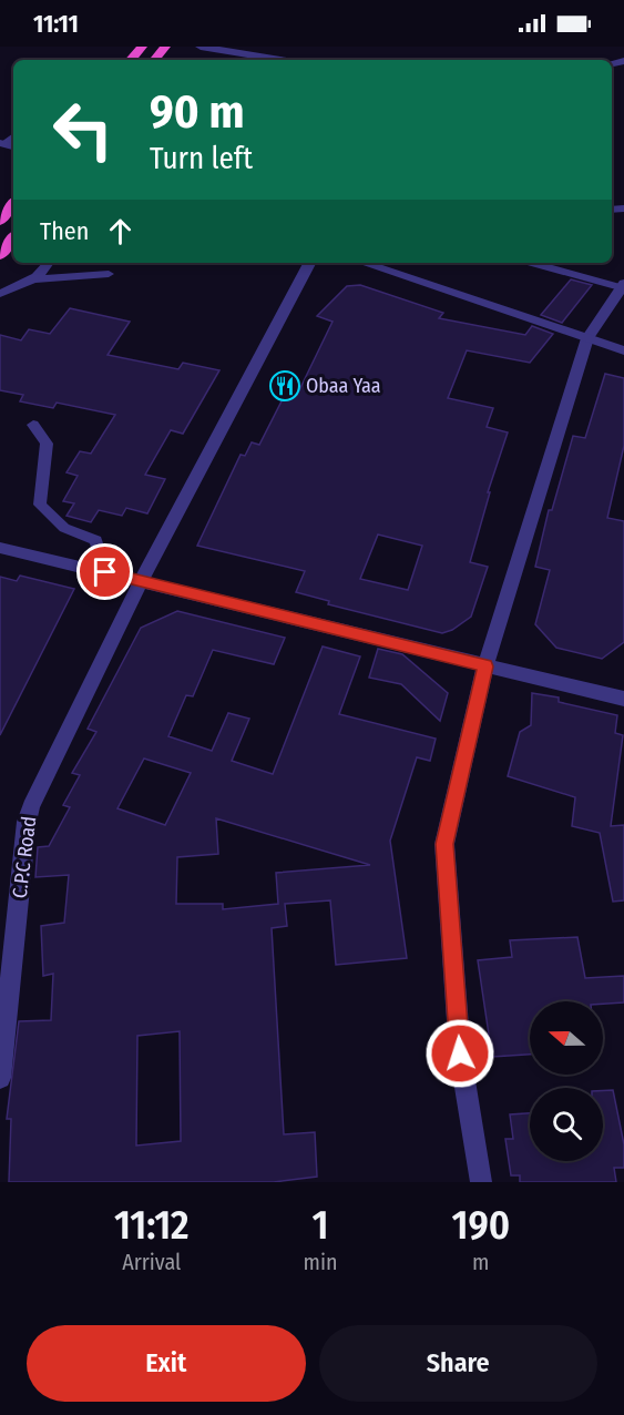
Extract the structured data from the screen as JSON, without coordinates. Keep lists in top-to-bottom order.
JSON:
{
  "streets": {
    "street": ["C.P.C Road"]
  },
  "places": {
    "restaurant": ["Obaa Yaa"]
  },
  "north": "left",
  "page": {
    "status": "11:11",
    "turn": ["90 m", "Turn left"],
    "then": "Then",
    "eta": [
      "11:12",
      "Arrival",
      "1",
      "min",
      "190",
      "m"
    ],
    "buttons": ["Exit", "Share"]
  }
}
